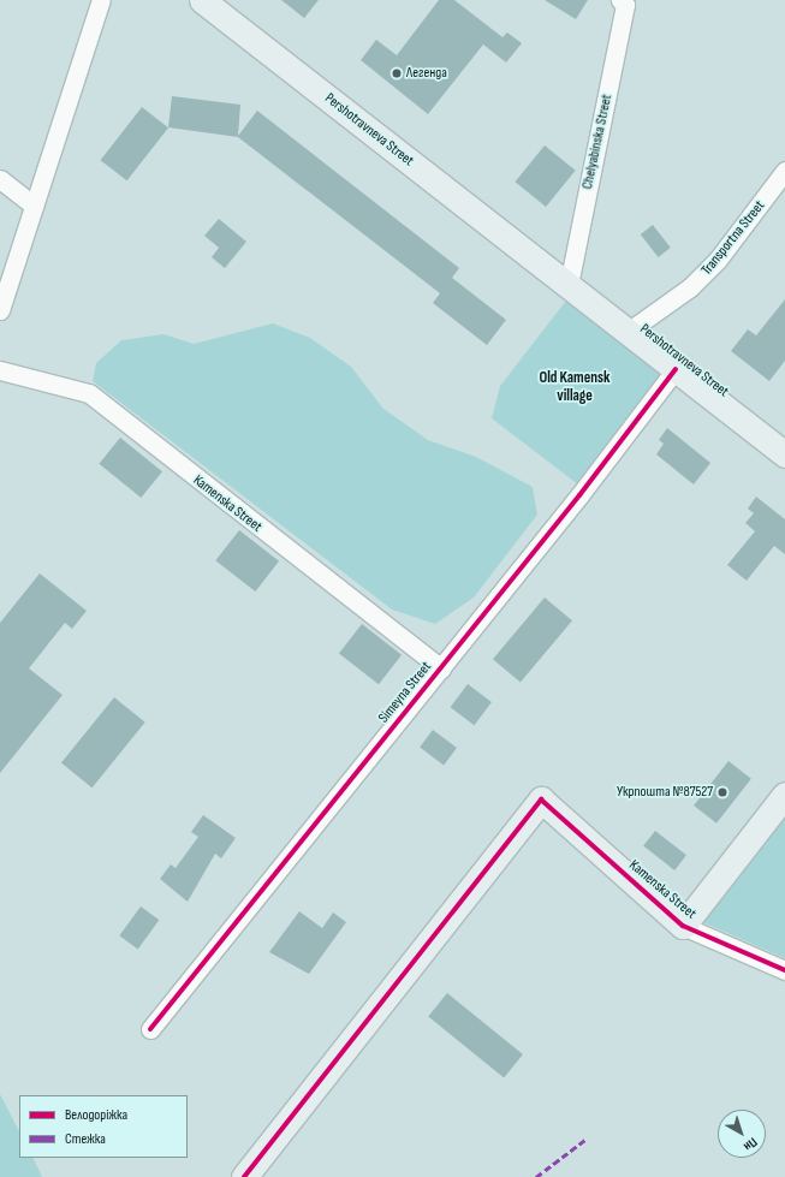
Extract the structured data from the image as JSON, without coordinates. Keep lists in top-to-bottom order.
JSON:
{
  "streets": {
    "street": [
      "Pershotravneva Street",
      "Chelyabinska Street",
      "Transportna Street",
      "Kamenska Street",
      "Simeyna Street"
    ]
  },
  "crossings": [
    ["Pershotravneva Street", "Chelyabinska Street"],
    ["Pershotravneva Street", "Transportna Street"],
    ["Pershotravneva Street", "Simeyna Street"],
    ["Kamenska Street", "Simeyna Street"]
  ],
  "districts": ["Old Kamensk village"],
  "places": ["Легенда", "Укрпошта №87527"],
  "legend": ["Велодоріжка", "Стежка"],
  "north": "bottom right"
}
